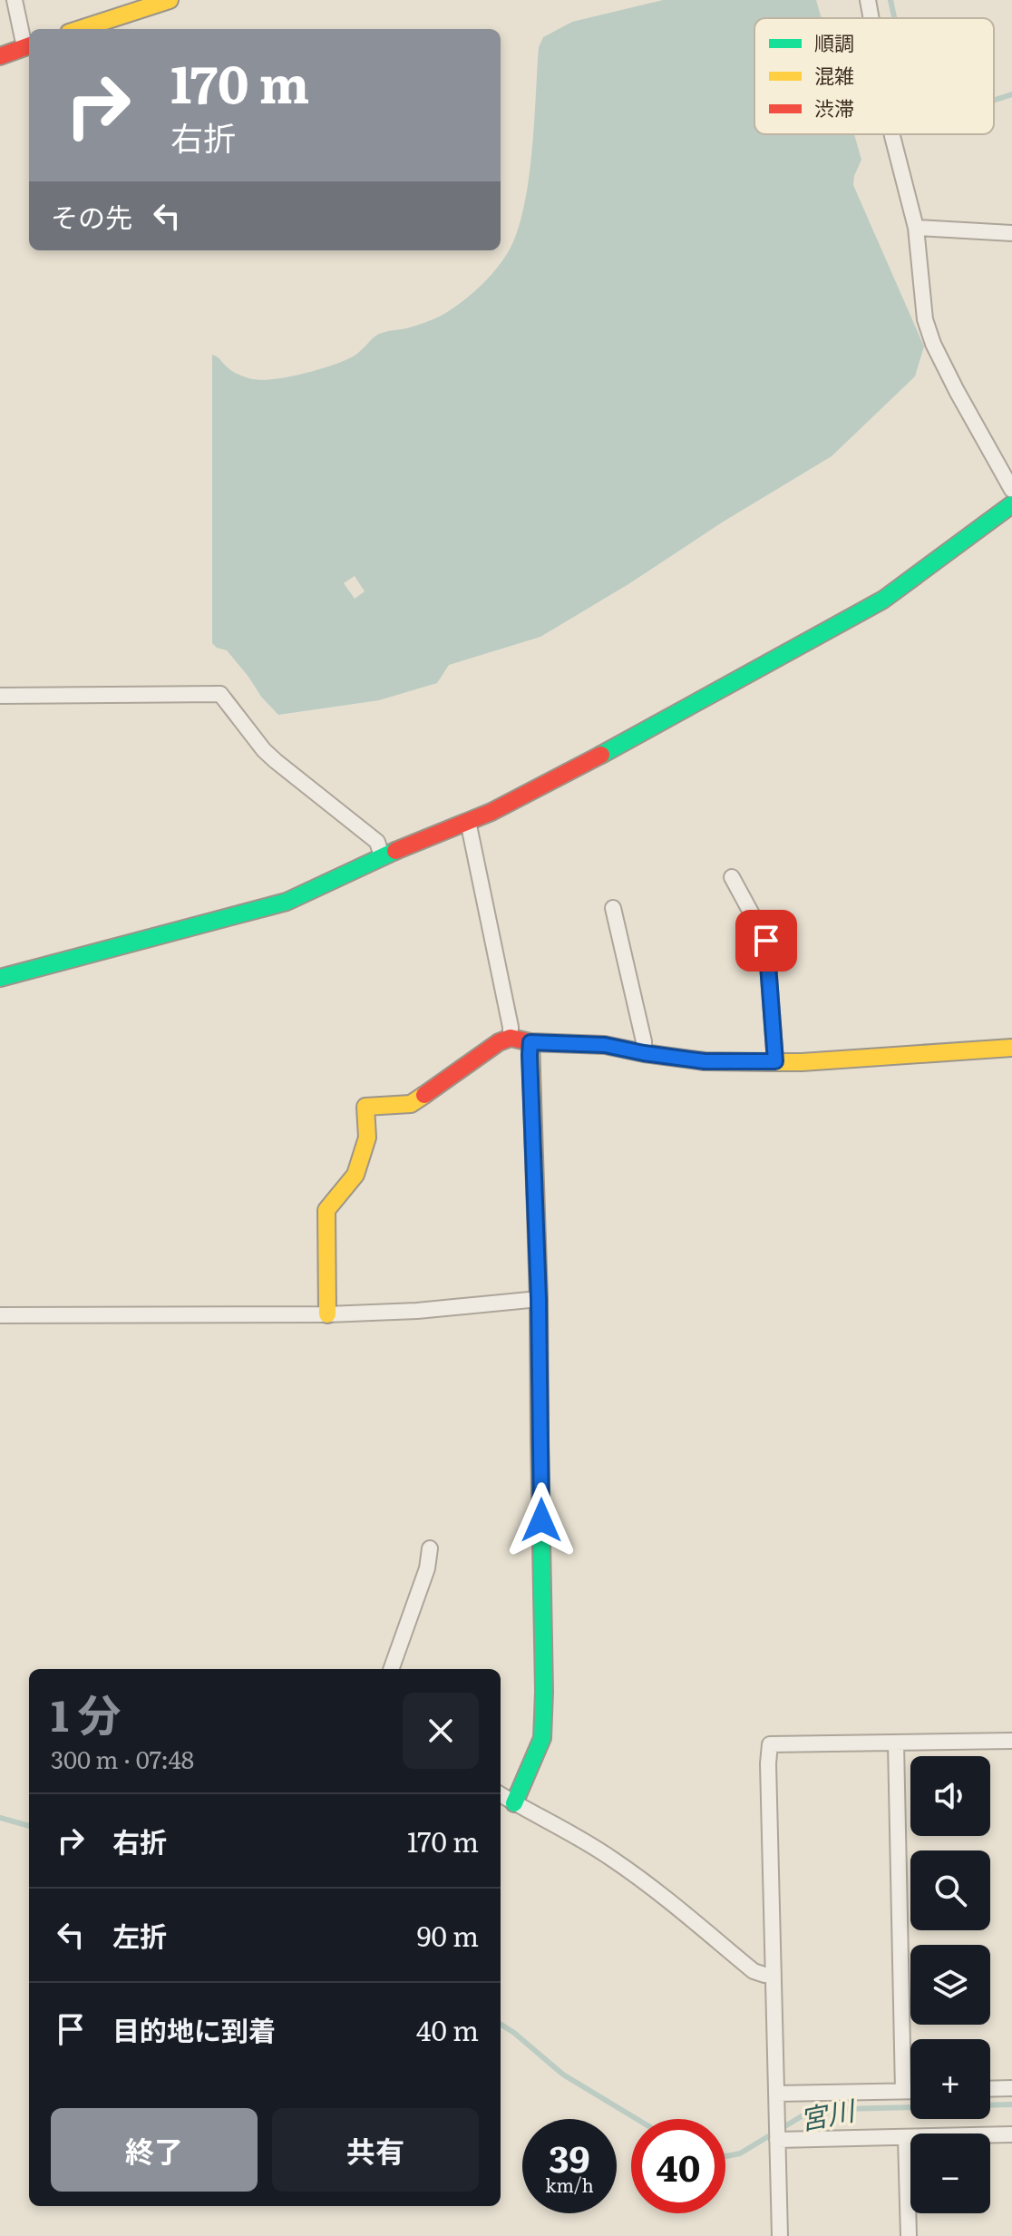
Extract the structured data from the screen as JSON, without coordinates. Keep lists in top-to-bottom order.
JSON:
{
  "water": ["宮川"],
  "legend": ["順調", "混雑", "渋滞"],
  "page": {
    "turn": ["170 m", "右折"],
    "then": "その先",
    "heading": ["1 分", "300 m · 07:48"],
    "map_buttons": ["+", "−"],
    "list": [
      {
        "name": "右折",
        "value": "170 m"
      },
      {
        "name": "左折",
        "value": "90 m"
      },
      {
        "name": "目的地に到着",
        "value": "40 m"
      }
    ],
    "buttons": ["終了", "共有"],
    "speed": "39 km/h",
    "limit": "40"
  }
}
